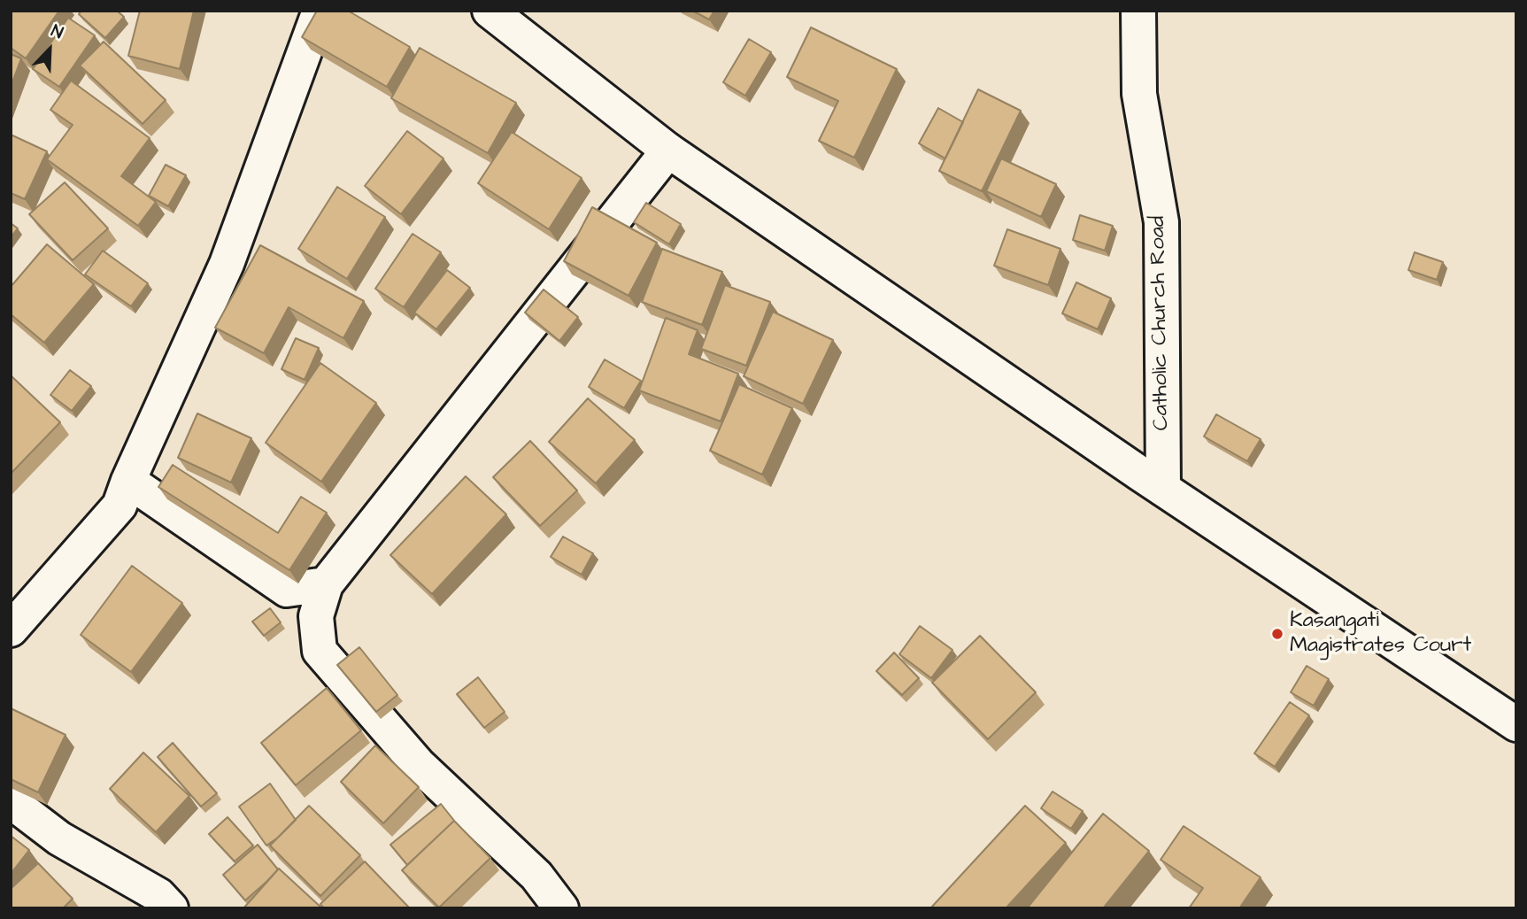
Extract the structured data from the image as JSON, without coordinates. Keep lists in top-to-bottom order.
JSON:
{
  "streets": {
    "street": ["Catholic Church Road"]
  },
  "places": ["Kasangati Magistrates Court"],
  "north": "top right"
}
